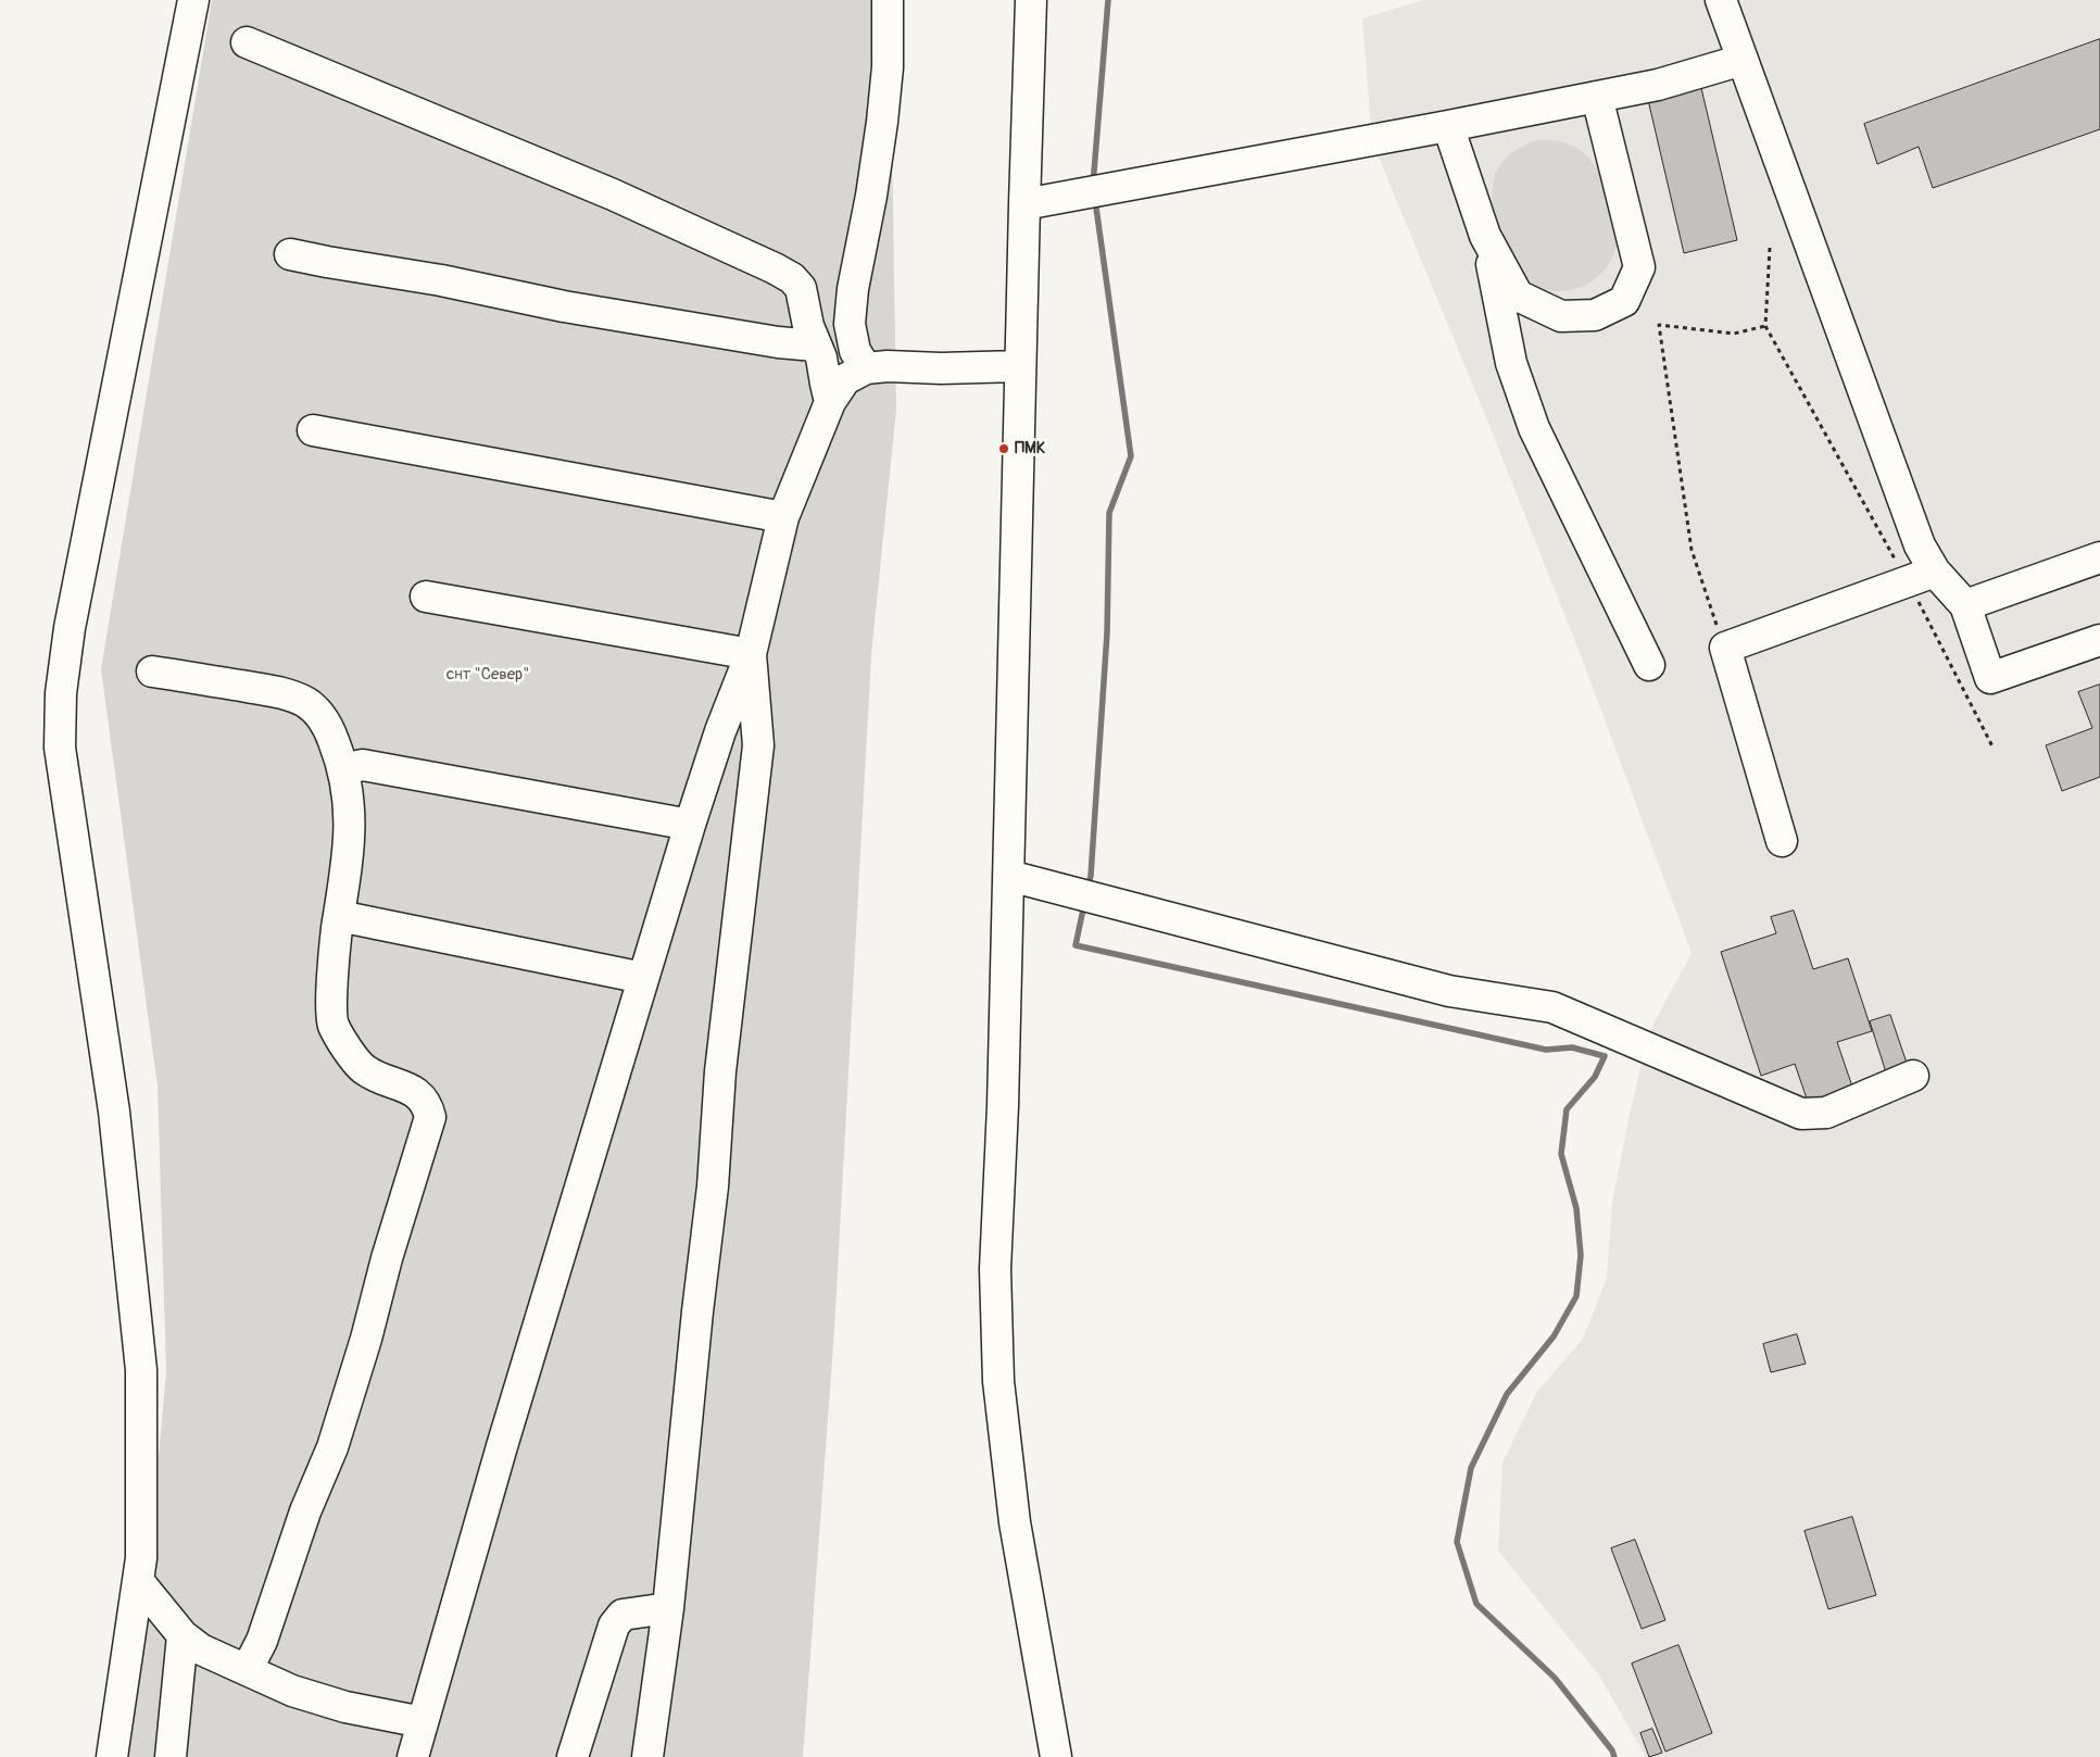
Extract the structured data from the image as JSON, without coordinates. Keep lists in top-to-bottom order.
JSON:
{
  "parks": ["снт \"Север\""],
  "places": ["ПМК"]
}
